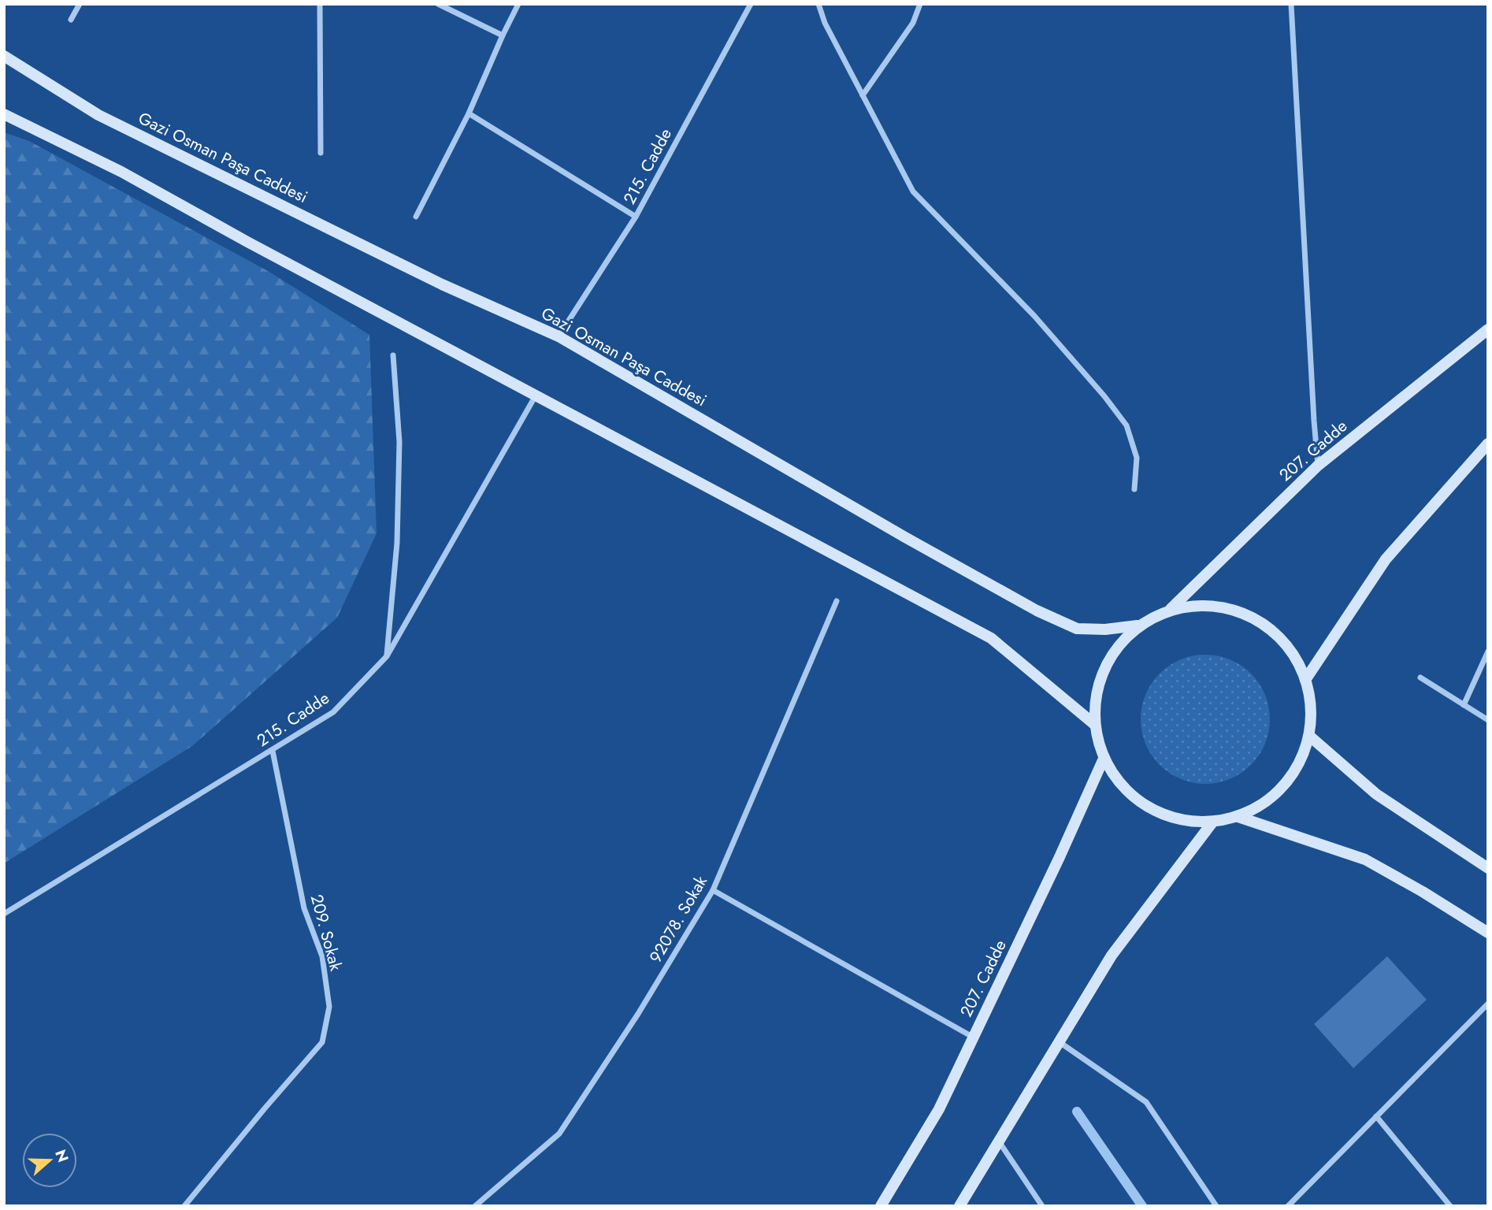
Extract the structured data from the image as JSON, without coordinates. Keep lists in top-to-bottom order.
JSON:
{
  "streets": {
    "main road": ["Gazi Osman Paşa Caddesi", "207. Cadde"],
    "street": ["215. Cadde", "92078. Sokak", "209. Sokak"]
  },
  "crossings": [
    ["Gazi Osman Paşa Caddesi", "215. Cadde"],
    ["215. Cadde", "209. Sokak"]
  ],
  "north": "right"
}
